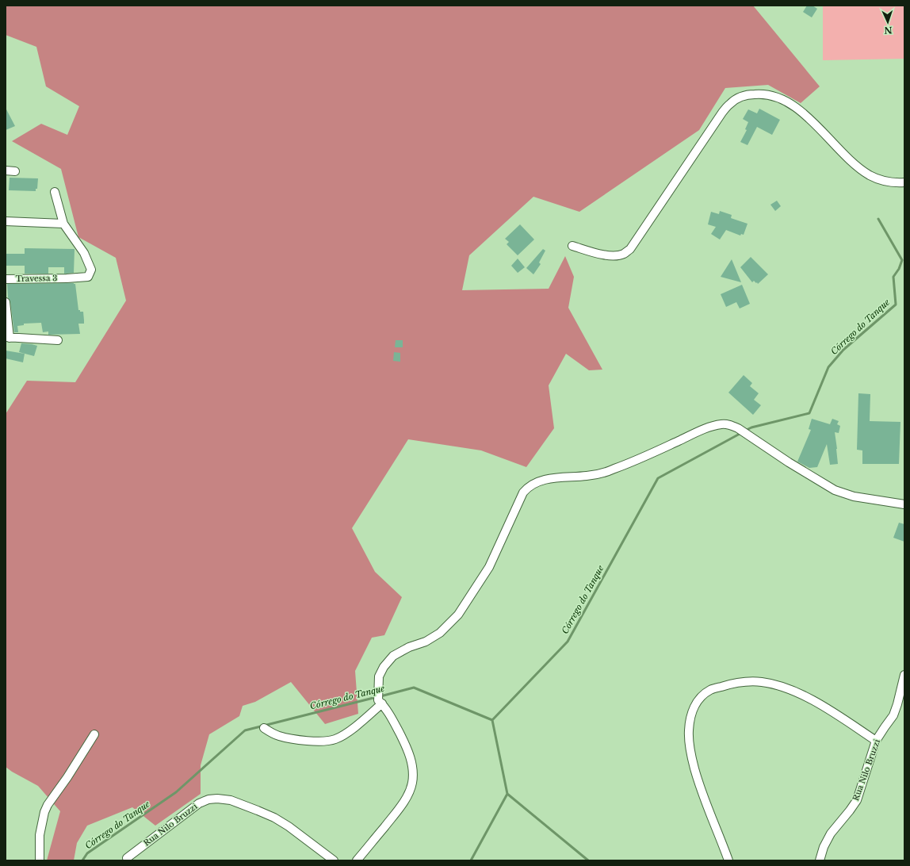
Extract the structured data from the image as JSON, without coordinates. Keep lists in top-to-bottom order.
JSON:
{
  "streets": {
    "street": ["Travessa 3", "Rua Nilo Bruzzi"]
  },
  "water": ["Córrego do Tanque"],
  "north": "bottom"
}
